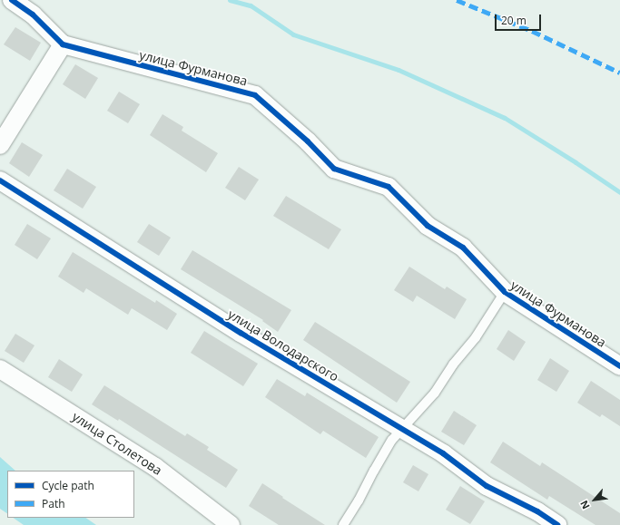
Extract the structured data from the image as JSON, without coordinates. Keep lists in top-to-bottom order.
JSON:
{
  "streets": {
    "street": ["улица Фурманова", "улица Володарского", "улица Столетова"]
  },
  "legend": ["Cycle path", "Path"],
  "scale_bar": "20 m",
  "north": "bottom left"
}
